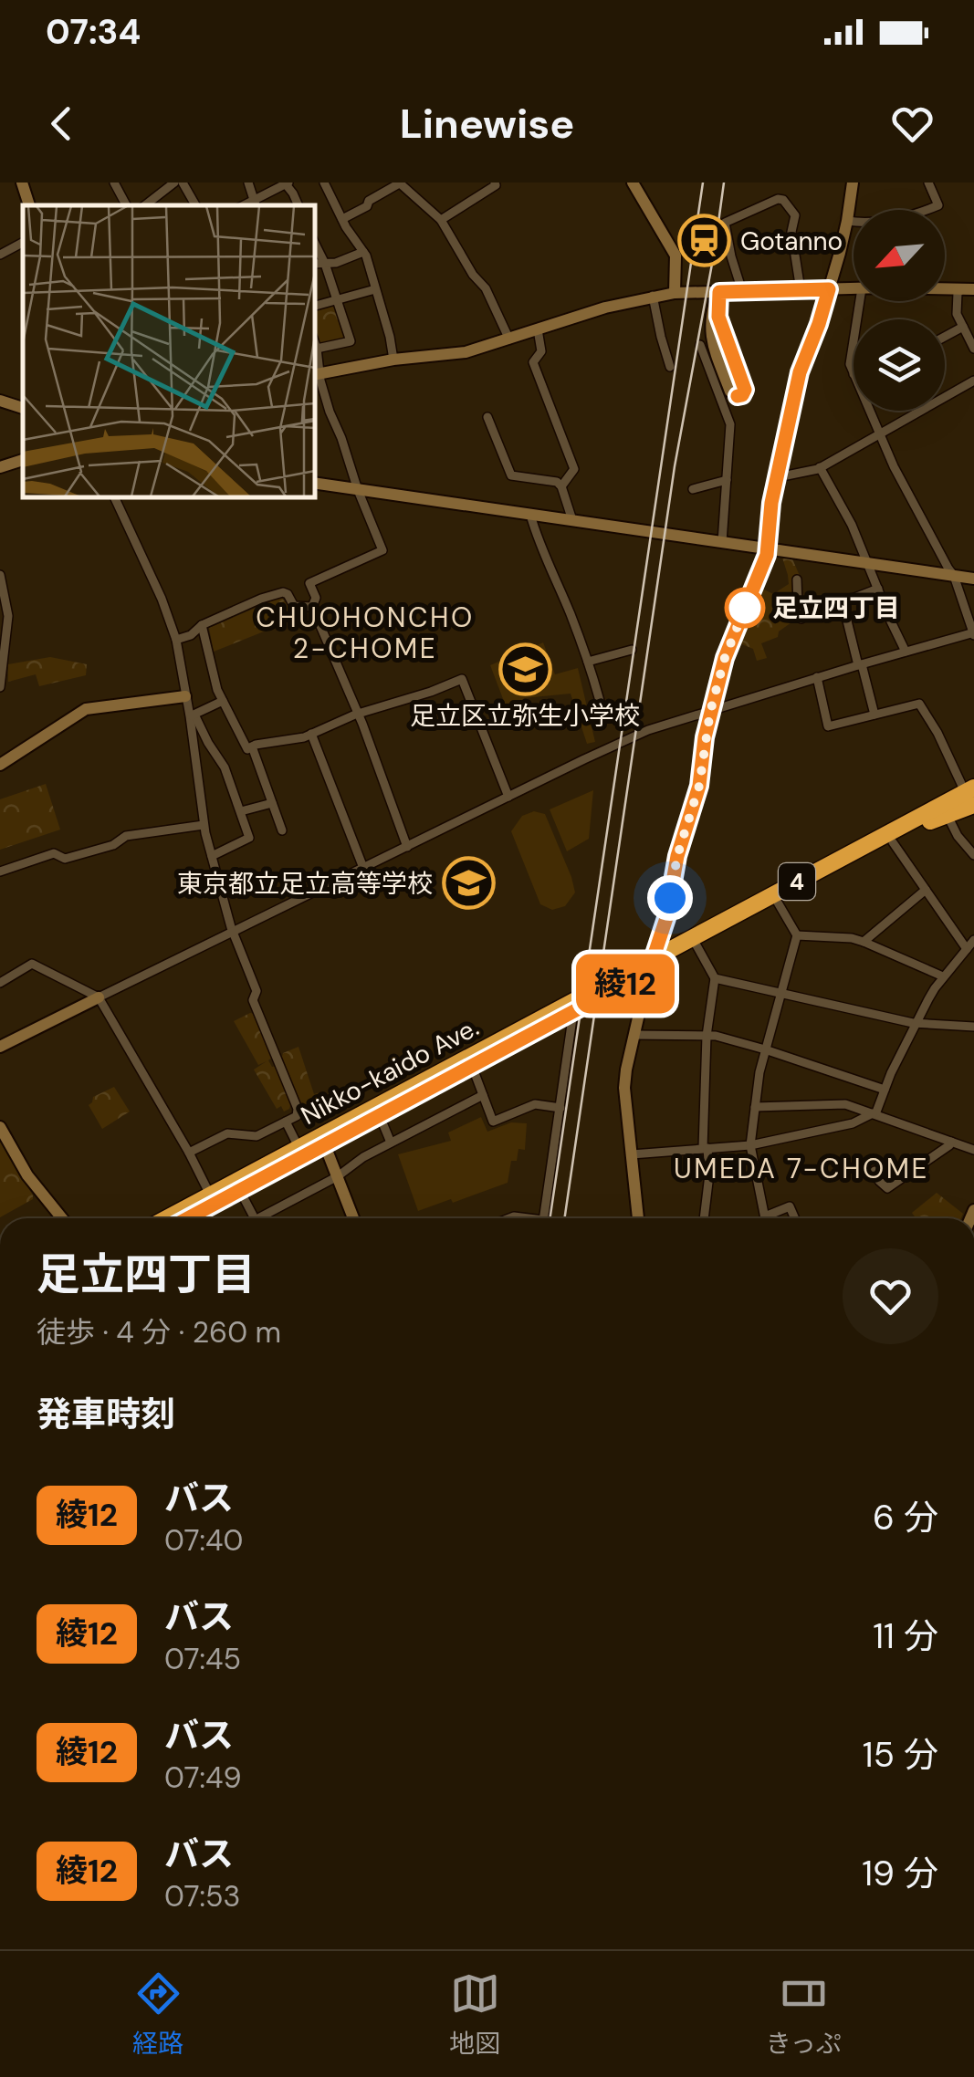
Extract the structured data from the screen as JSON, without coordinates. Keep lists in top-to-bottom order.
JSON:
{
  "streets": {
    "highway": ["4", "Nikko-kaido Ave."]
  },
  "crossings": [
    ["4", "Nikko-kaido Ave."]
  ],
  "districts": ["CHUOHONCHO 2-CHOME", "UMEDA 7-CHOME"],
  "places": {
    "station": ["Gotanno"],
    "other": ["足立四丁目"],
    "school or university": ["足立区立弥生小学校", "東京都立足立高等学校"]
  },
  "lines": ["bus line 綾12"],
  "north": "bottom left",
  "page": {
    "status": "07:34",
    "header": "Linewise",
    "on_map": "綾12",
    "heading": [
      ["足立四丁目", "徒歩 · 4 分 · 260 m"],
      "発車時刻"
    ],
    "list": [
      {
        "mark": "綾12",
        "name": "バス",
        "note": "07:40",
        "value": "6 分"
      },
      {
        "mark": "綾12",
        "name": "バス",
        "note": "07:45",
        "value": "11 分"
      },
      {
        "mark": "綾12",
        "name": "バス",
        "note": "07:49",
        "value": "15 分"
      },
      {
        "mark": "綾12",
        "name": "バス",
        "note": "07:53",
        "value": "19 分"
      }
    ],
    "tabs": ["経路", "地図", "きっぷ"]
  }
}
